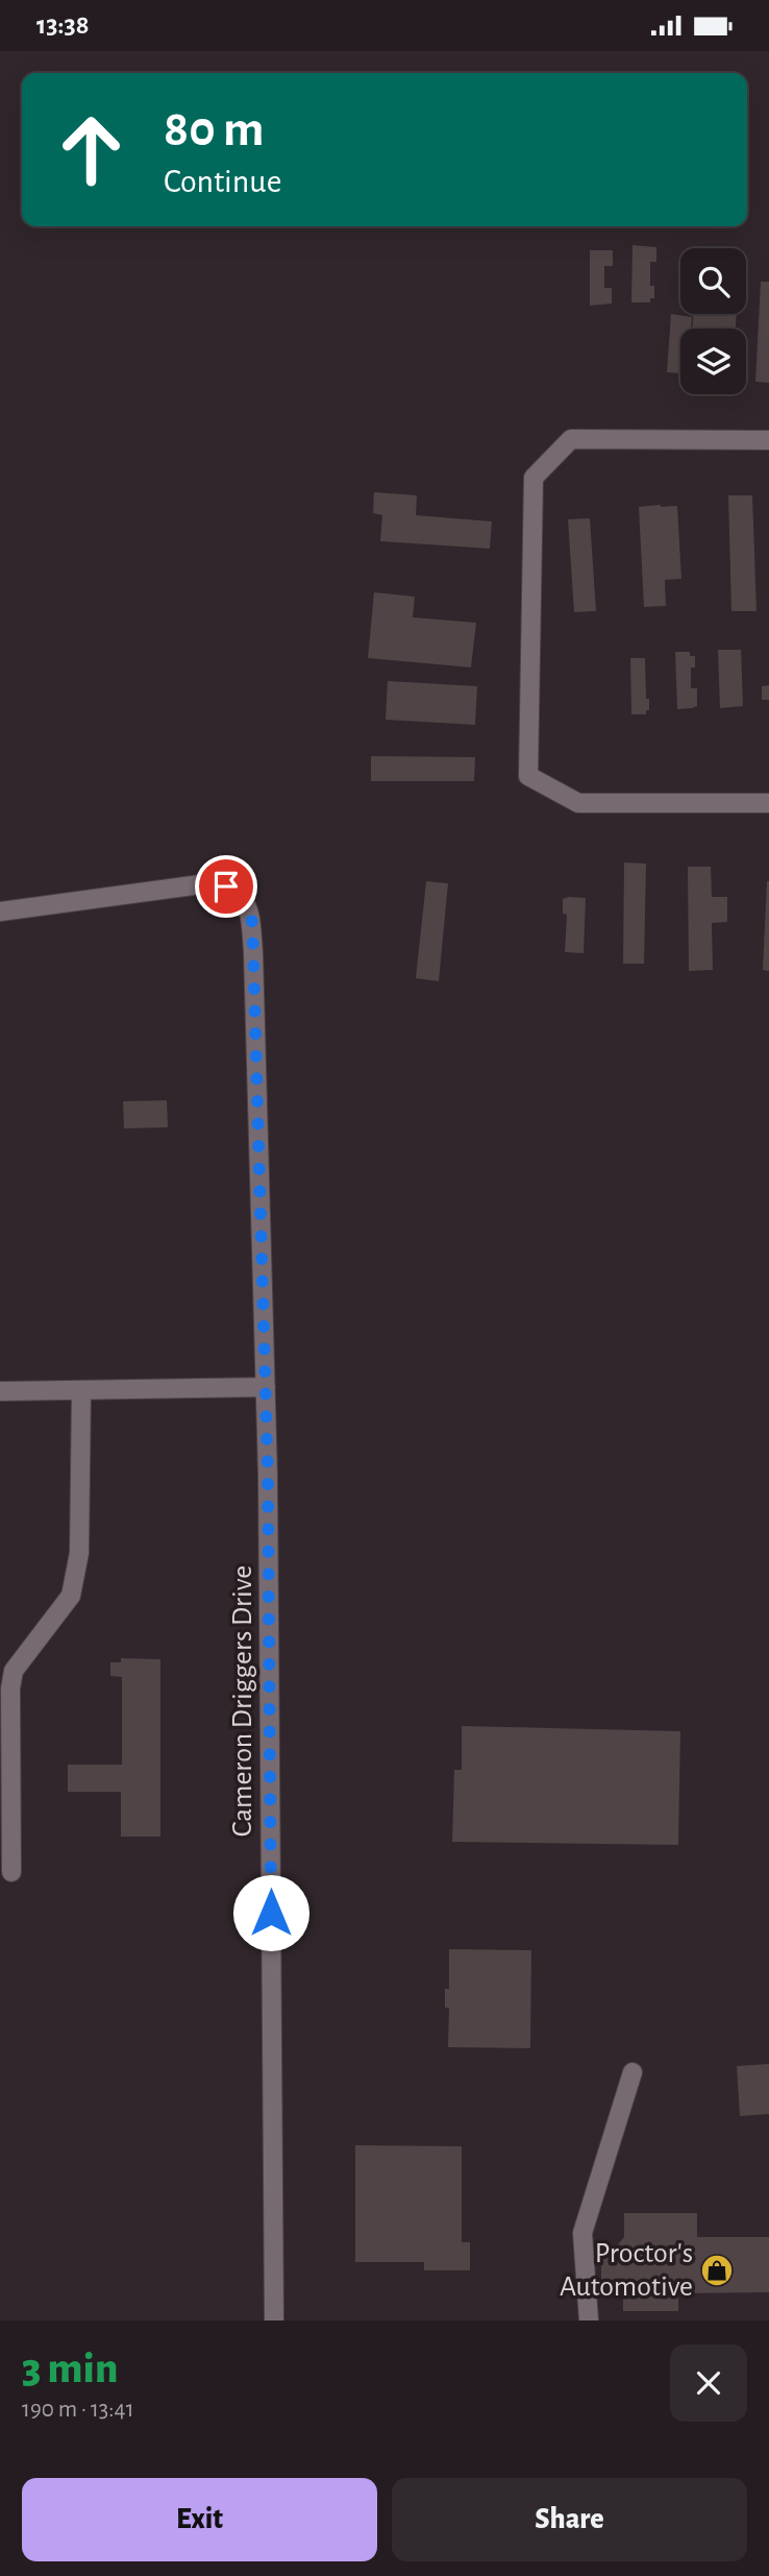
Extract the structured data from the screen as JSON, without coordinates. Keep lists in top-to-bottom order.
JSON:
{
  "streets": {
    "street": ["Cameron Driggers Drive"]
  },
  "places": {
    "shop": ["Proctor's Automotive"]
  },
  "page": {
    "status": "13:38",
    "turn": ["80 m", "Continue"],
    "heading": ["3 min", "190 m · 13:41"],
    "buttons": ["Exit", "Share"]
  }
}
